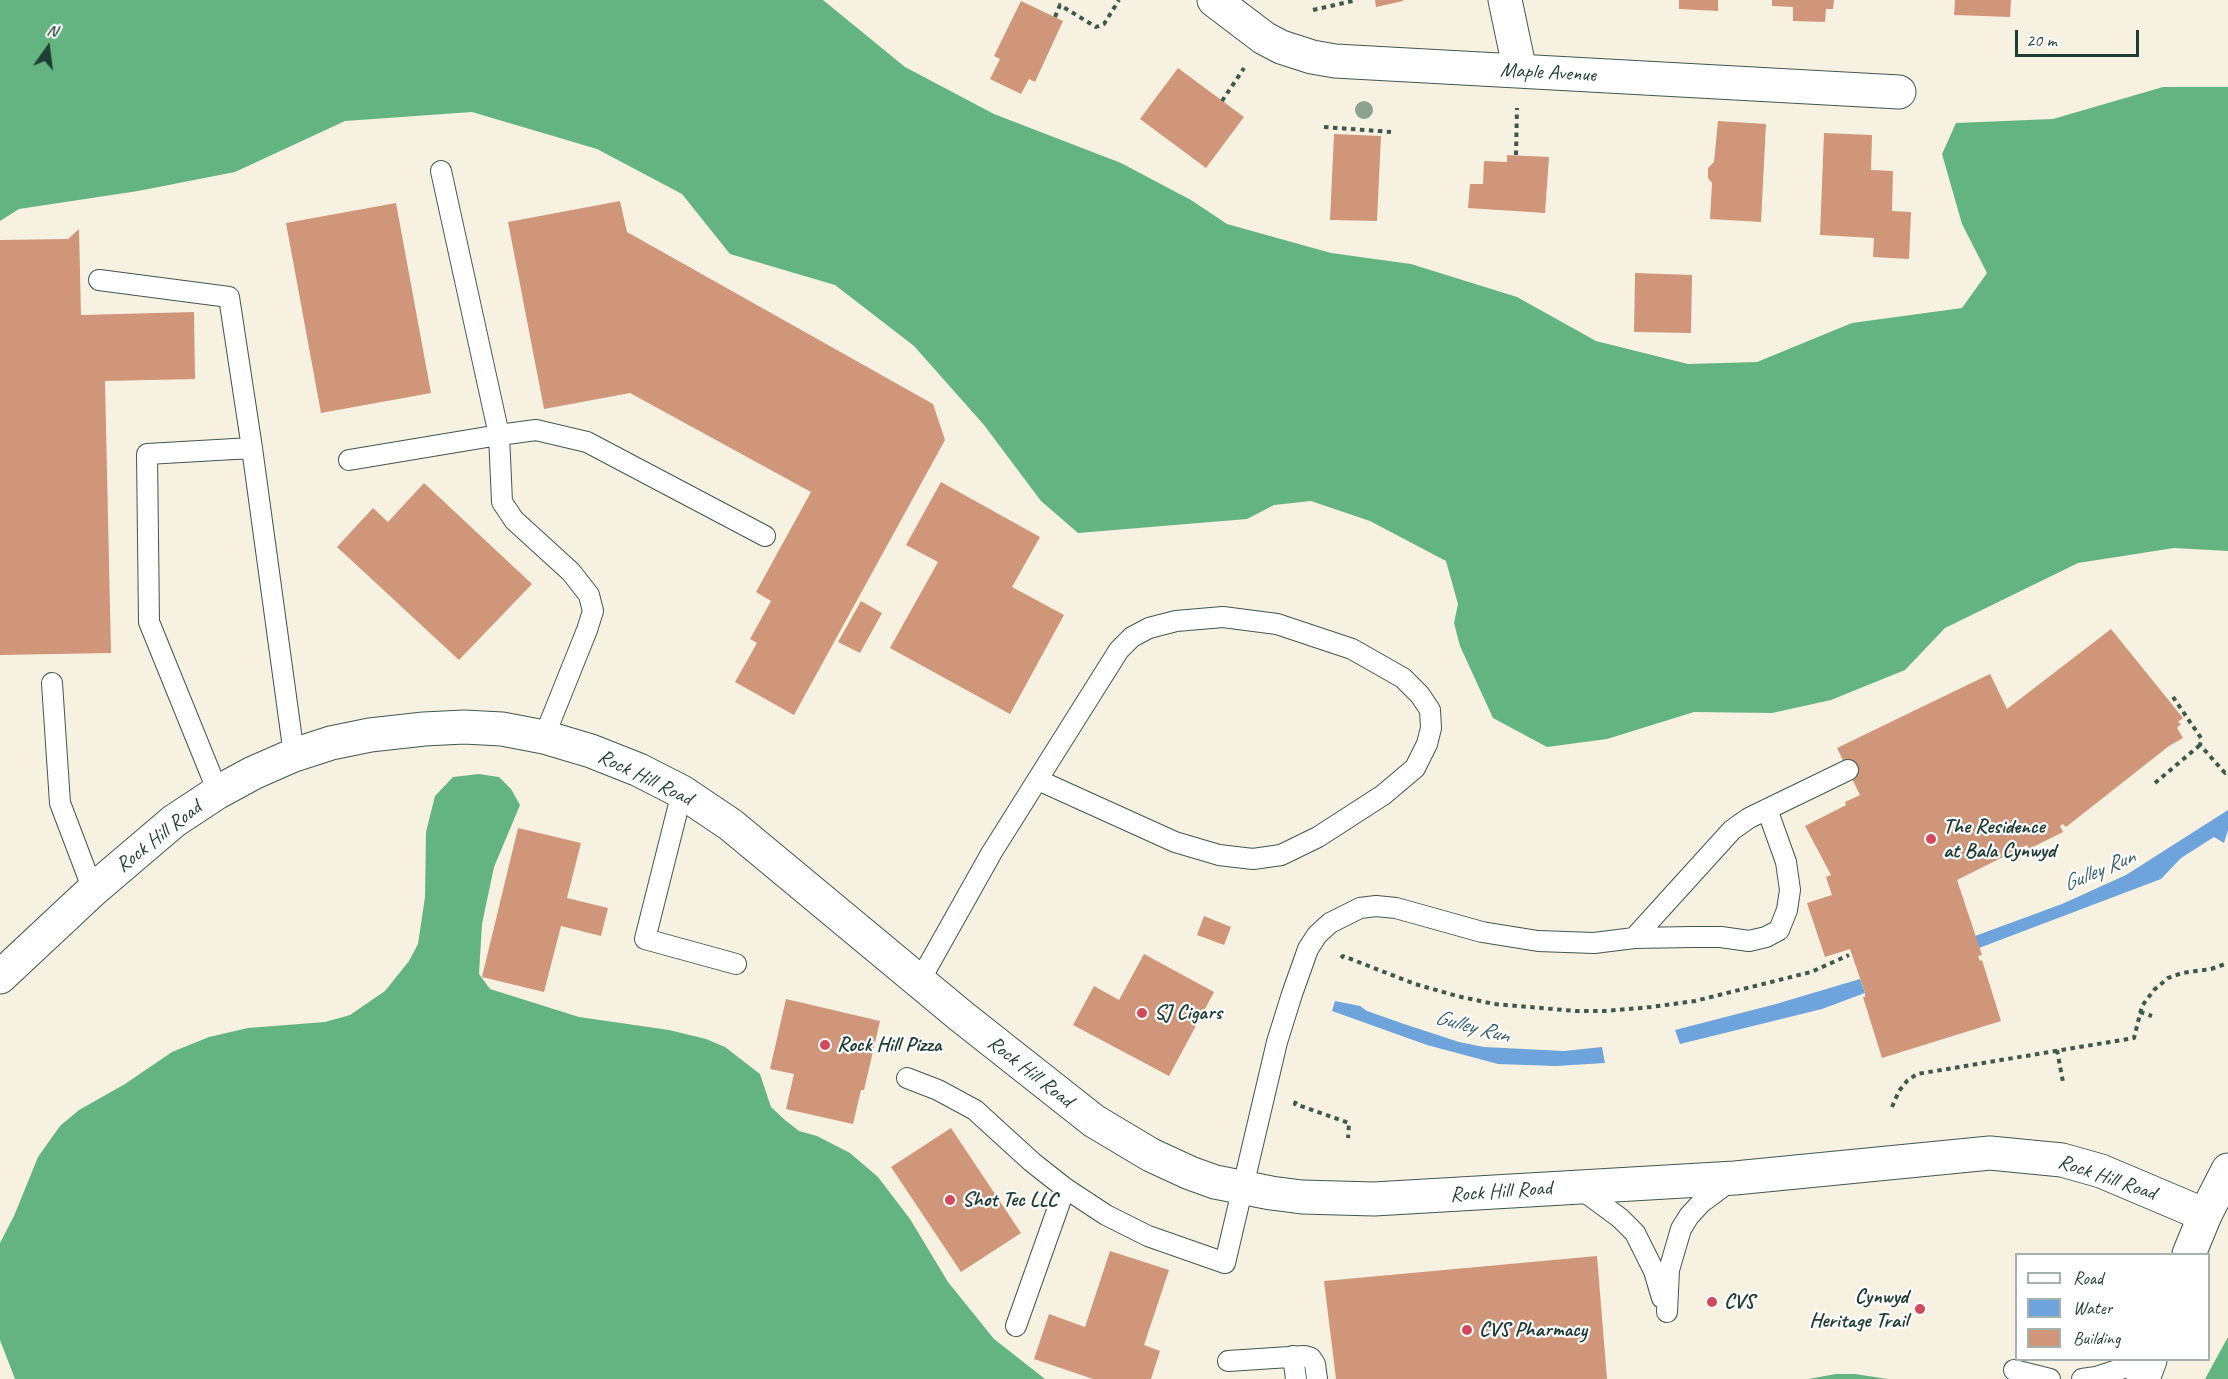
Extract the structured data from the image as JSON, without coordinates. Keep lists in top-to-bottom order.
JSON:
{
  "streets": {
    "main road": ["Maple Avenue", "Rock Hill Road"]
  },
  "water": ["Gulley Run"],
  "places": [
    "The Residence at Bala Cynwyd",
    "SJ Cigars",
    "Rock Hill Pizza",
    "Shot Tec LLC",
    "CVS",
    "Cynwyd Heritage Trail",
    "CVS Pharmacy"
  ],
  "legend": ["Road", "Water", "Building"],
  "scale_bar": "20 m",
  "north": "top"
}
